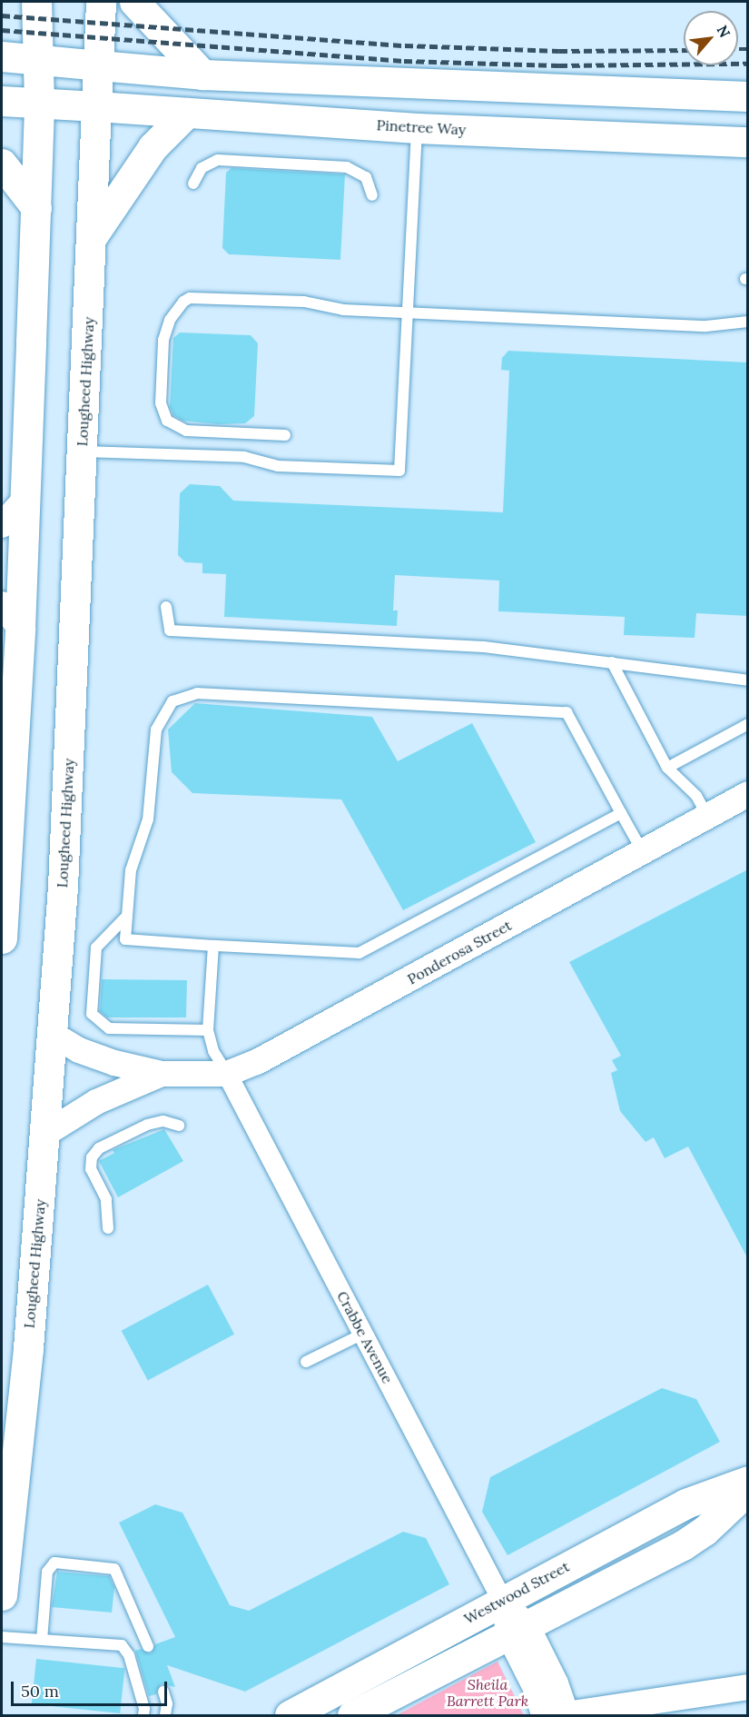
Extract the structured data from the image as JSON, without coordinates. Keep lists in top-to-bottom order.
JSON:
{
  "streets": {
    "main road": ["Pinetree Way", "Lougheed Highway", "Westwood Street"],
    "street": ["Ponderosa Street", "Crabbe Avenue"]
  },
  "crossings": [
    ["Pinetree Way", "Lougheed Highway"],
    ["Lougheed Highway", "Ponderosa Street"],
    ["Ponderosa Street", "Crabbe Avenue"],
    ["Crabbe Avenue", "Westwood Street"]
  ],
  "parks": ["Sheila Barrett Park"],
  "scale_bar": "50 m",
  "north": "top right"
}
